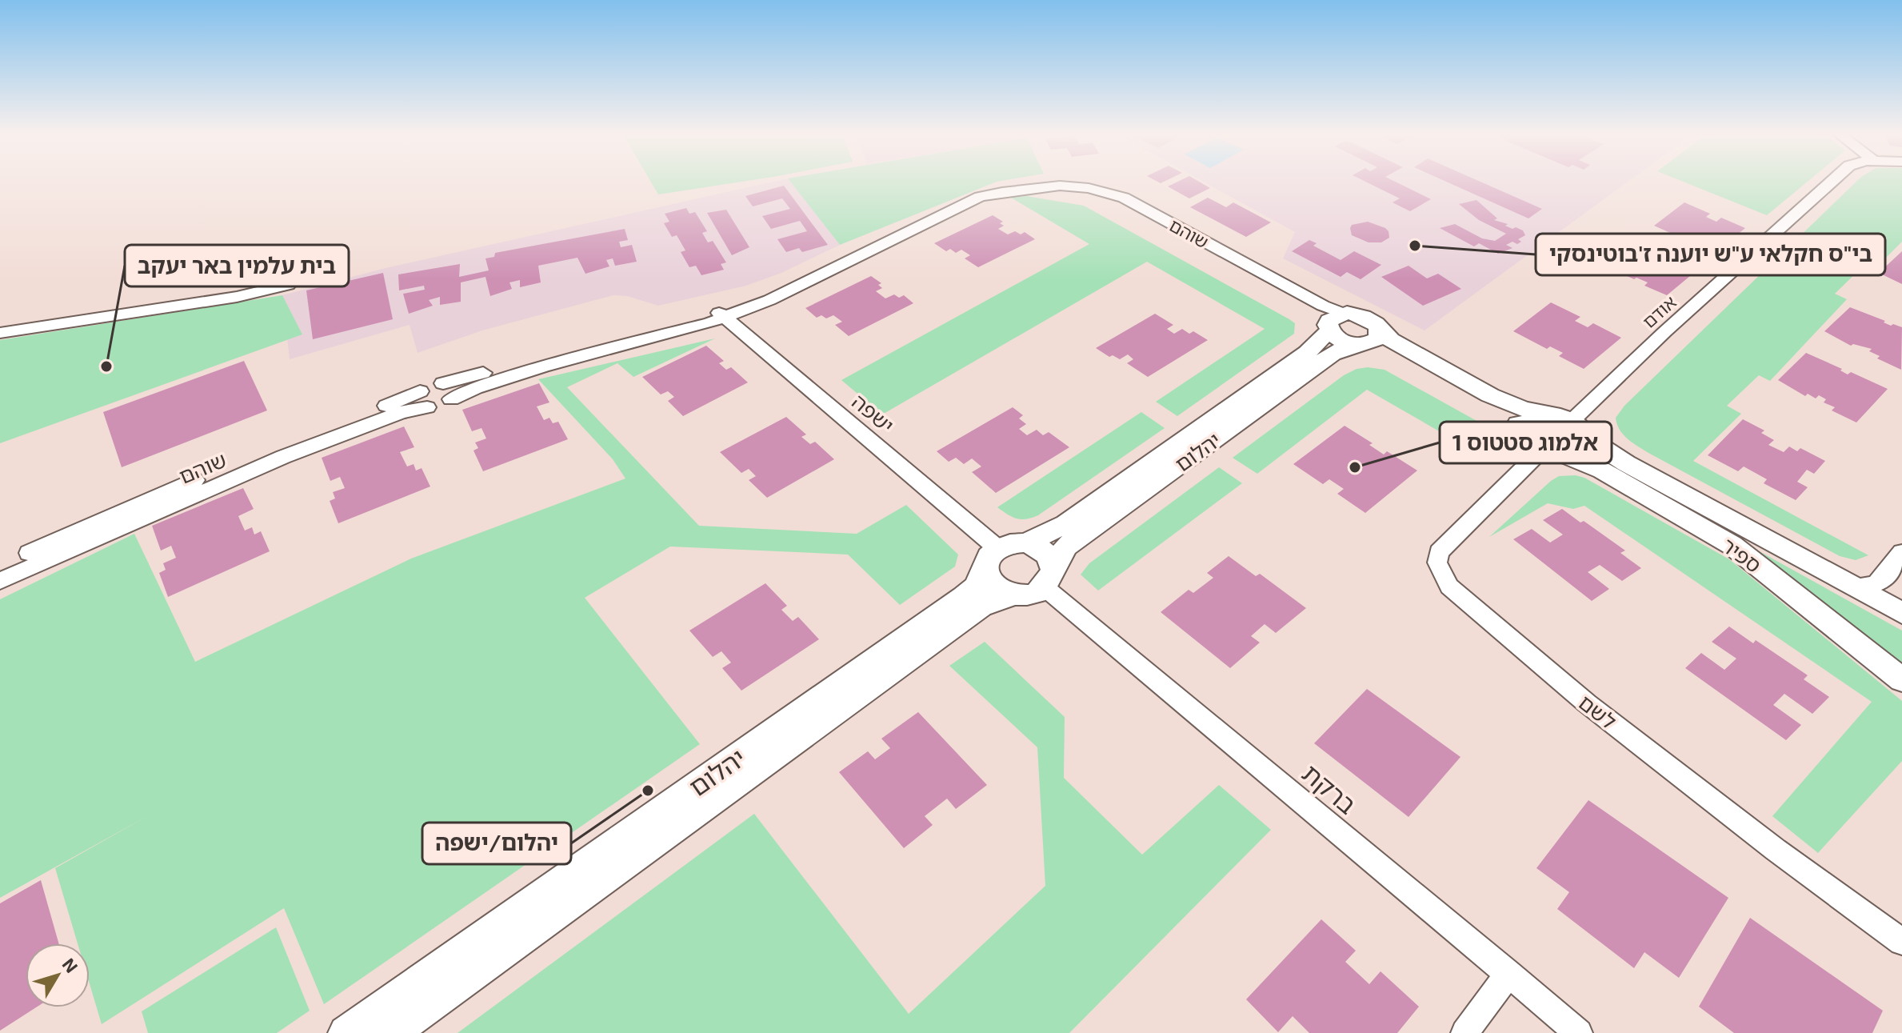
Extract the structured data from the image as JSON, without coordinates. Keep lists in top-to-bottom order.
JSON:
{
  "streets": {
    "street": [
      "שוהם",
      "אודם",
      "ישפה",
      "יהלום",
      "ספיר",
      "לשם",
      "ברקת"
    ]
  },
  "crossings": [
    ["שוהם", "ישפה"],
    ["שוהם", "יהלום"],
    ["שוהם", "ספיר"],
    ["אודם", "ספיר"],
    ["ישפה", "יהלום"],
    ["ישפה", "ברקת"],
    ["יהלום", "ספיר"],
    ["יהלום", "ברקת"],
    ["ספיר", "לשם"]
  ],
  "places": [
    "בי\"ס חקלאי ע\"ש יוענה ז'בוטינסקי",
    "בית עלמין באר יעקב",
    "אלמוג סטטוס 1",
    "יהלום/ישפה"
  ],
  "north": "top right"
}
